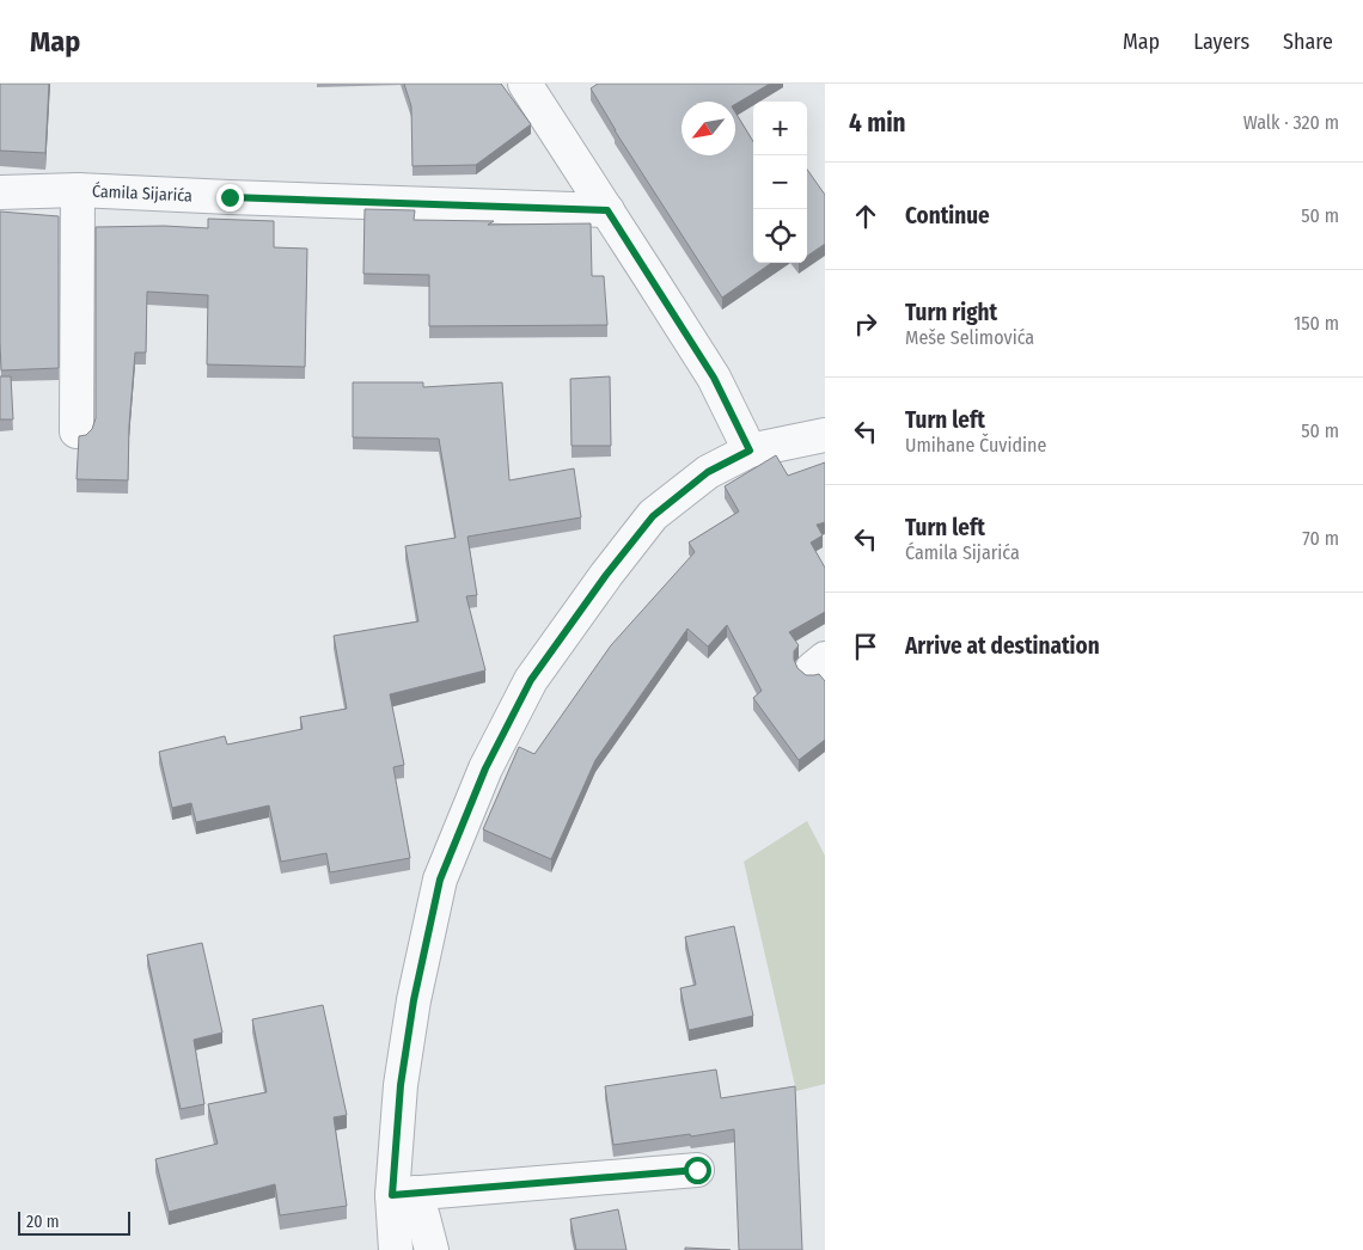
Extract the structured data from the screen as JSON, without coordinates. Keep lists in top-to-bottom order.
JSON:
{
  "streets": {
    "street": ["Ćamila Sijarića"]
  },
  "scale_bar": "20 m",
  "north": "bottom left",
  "page": {
    "header": "Map",
    "nav": ["Map", "Layers", "Share"],
    "heading": ["4 min", "Walk · 320 m"],
    "map_buttons": ["+", "−"],
    "list": [
      ["Continue", "50 m"],
      ["Turn right", "Meše Selimovića", "150 m"],
      ["Turn left", "Umihane Čuvidine", "50 m"],
      ["Turn left", "Ćamila Sijarića", "70 m"],
      "Arrive at destination"
    ],
    "scale": "20 m"
  }
}
